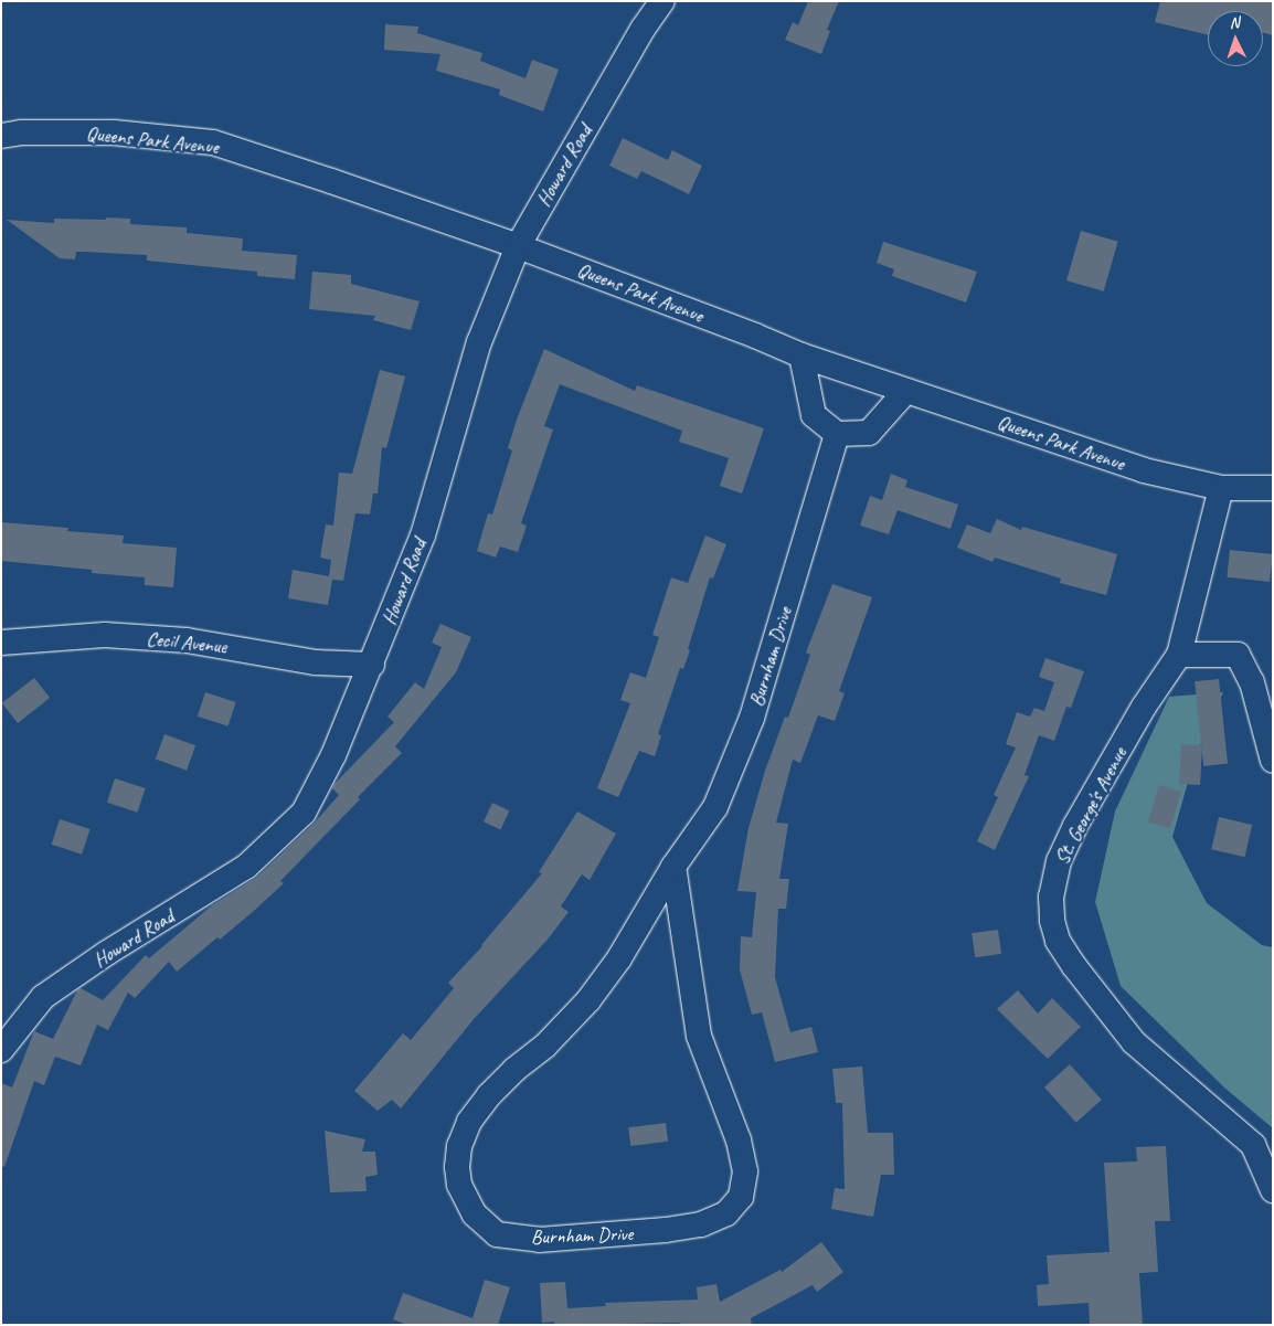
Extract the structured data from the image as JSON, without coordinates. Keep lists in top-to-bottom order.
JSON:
{
  "streets": {
    "street": [
      "Queens Park Avenue",
      "Howard Road",
      "Cecil Avenue",
      "Burnham Drive",
      "St. George's Avenue"
    ]
  },
  "crossings": [
    ["Queens Park Avenue", "Howard Road"],
    ["Queens Park Avenue", "St. George's Avenue"],
    ["Howard Road", "Cecil Avenue"]
  ],
  "north": "top"
}
